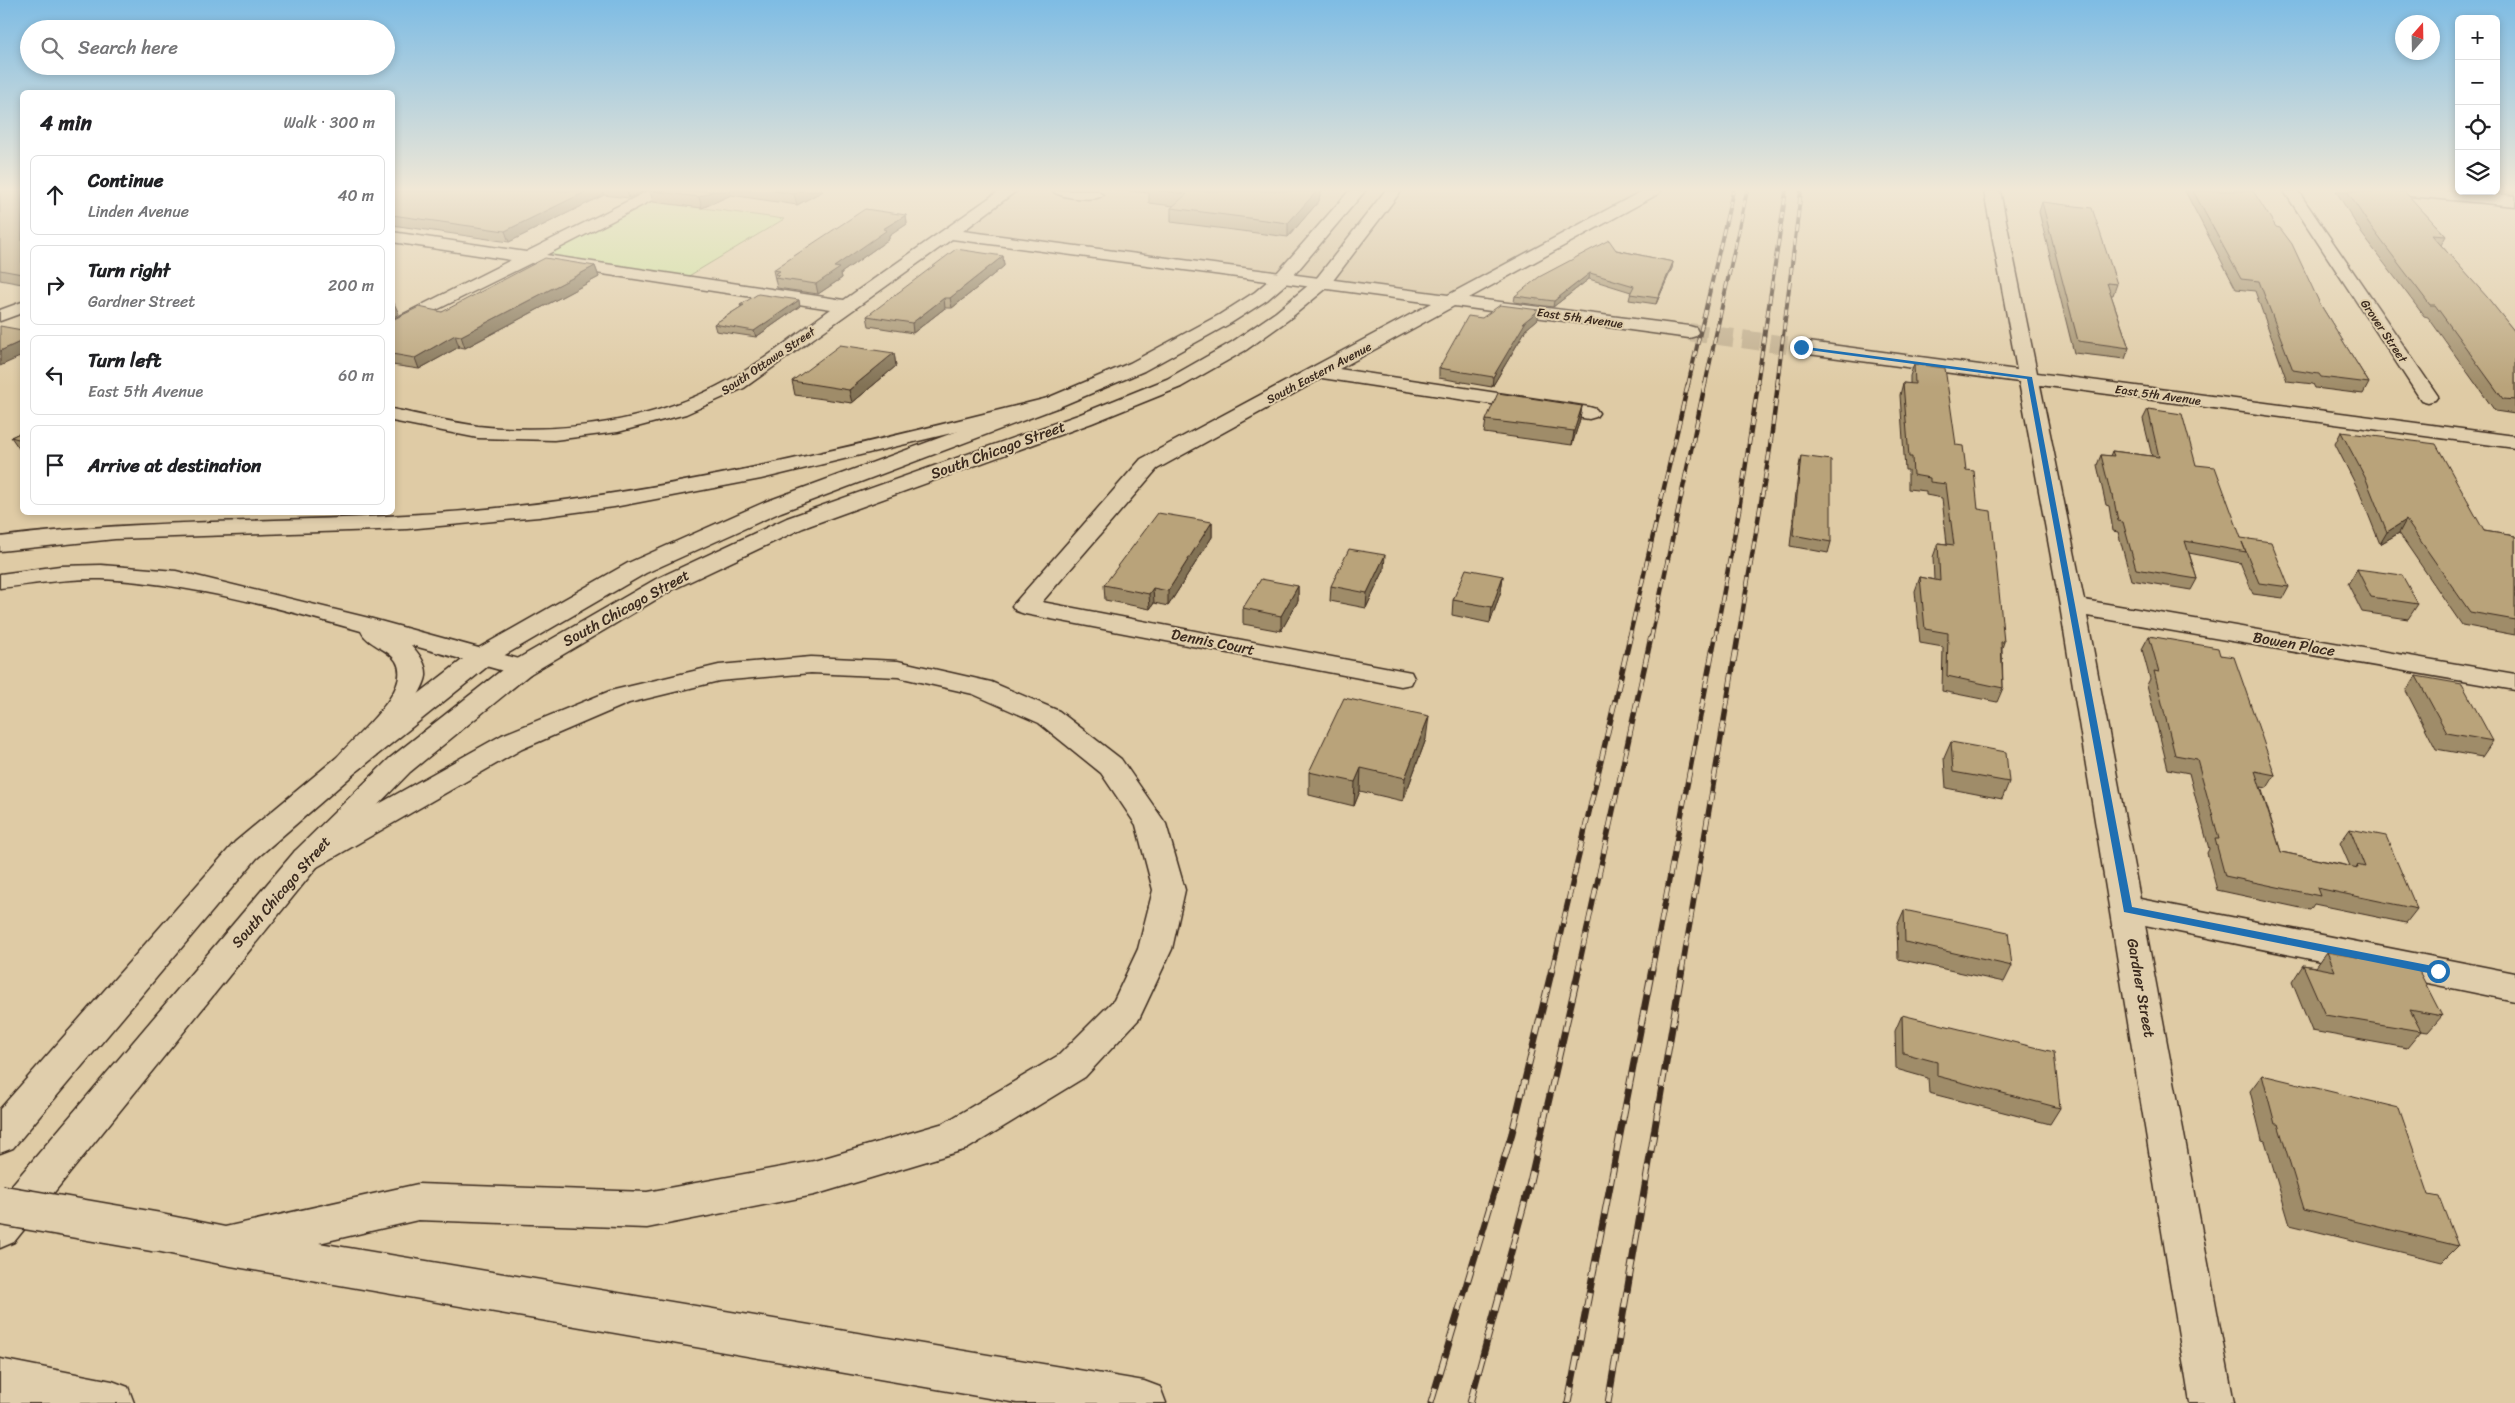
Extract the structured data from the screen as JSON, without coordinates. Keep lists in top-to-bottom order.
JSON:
{
  "streets": {
    "main road": [
      "East 5th Avenue",
      "Grover Street",
      "South Ottawa Street",
      "South Eastern Avenue",
      "South Chicago Street",
      "Dennis Court",
      "Bowen Place",
      "Gardner Street"
    ]
  },
  "crossings": [
    ["East 5th Avenue", "South Eastern Avenue"],
    ["East 5th Avenue", "South Chicago Street"],
    ["East 5th Avenue", "Gardner Street"],
    ["South Eastern Avenue", "Dennis Court"],
    ["Bowen Place", "Gardner Street"]
  ],
  "north": "top",
  "page": {
    "map_buttons": ["+", "−"],
    "search": "Search here",
    "heading": ["4 min", "Walk · 300 m"],
    "list": [
      ["Continue", "Linden Avenue", "40 m"],
      ["Turn right", "Gardner Street", "200 m"],
      ["Turn left", "East 5th Avenue", "60 m"],
      "Arrive at destination"
    ]
  }
}
